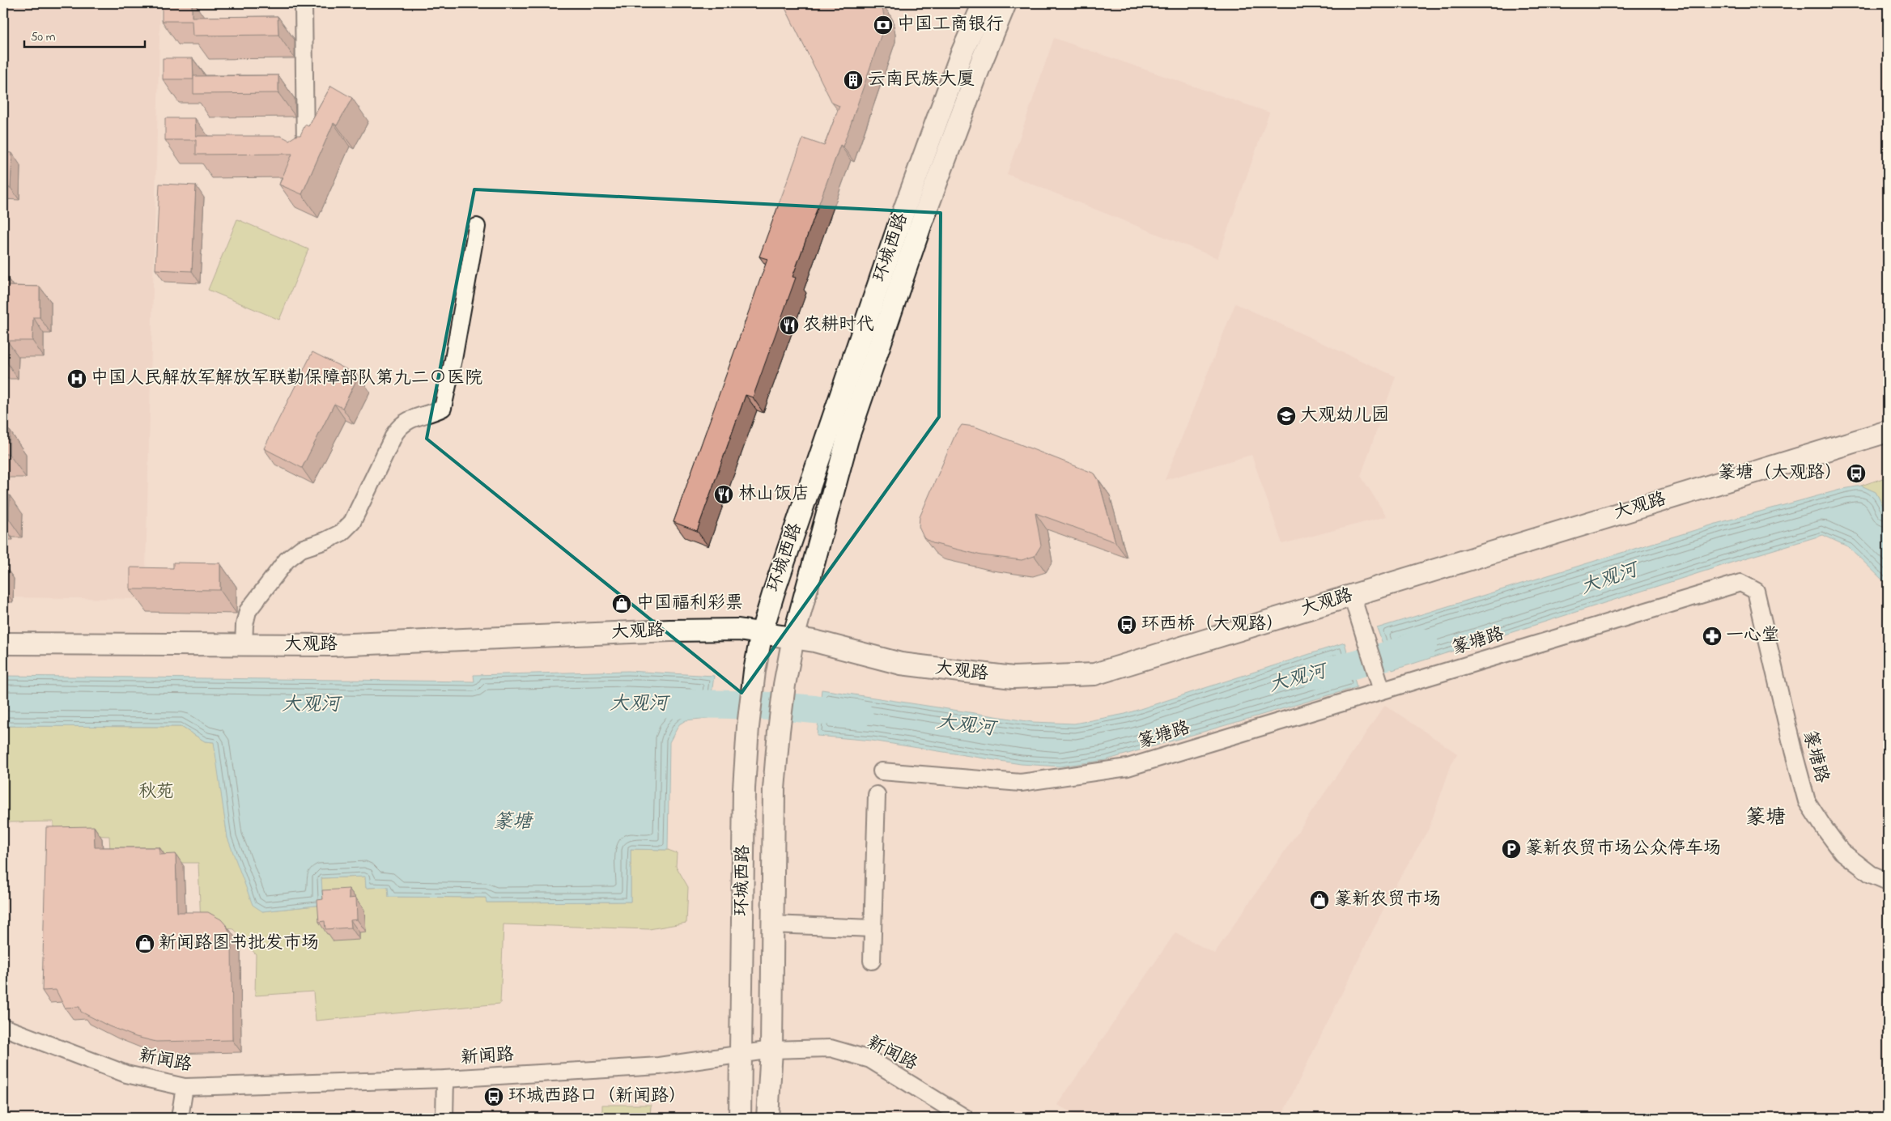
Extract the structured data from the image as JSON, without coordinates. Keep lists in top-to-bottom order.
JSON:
{
  "streets": {
    "main road": ["环城西路", "大观路"],
    "street": ["篆塘路", "新闻路"]
  },
  "crossings": [
    ["环城西路", "大观路"],
    ["环城西路", "新闻路"]
  ],
  "districts": ["篆塘"],
  "water": ["大观河", "篆塘"],
  "parks": ["秋苑"],
  "places": {
    "bank": ["中国工商银行"],
    "building": ["云南民族大厦"],
    "restaurant": ["农耕时代", "林山饭店"],
    "hospital": ["中国人民解放军解放军联勤保障部队第九二〇医院"],
    "school or university": ["大观幼儿园"],
    "bus stop": ["篆塘（大观路）", "环西桥（大观路）", "环城西路口（新闻路）"],
    "shop": ["中国福利彩票", "篆新农贸市场", "新闻路图书批发市场"],
    "pharmacy": ["一心堂"],
    "parking": ["篆新农贸市场公众停车场"]
  },
  "scale_bar": "50 m"
}
